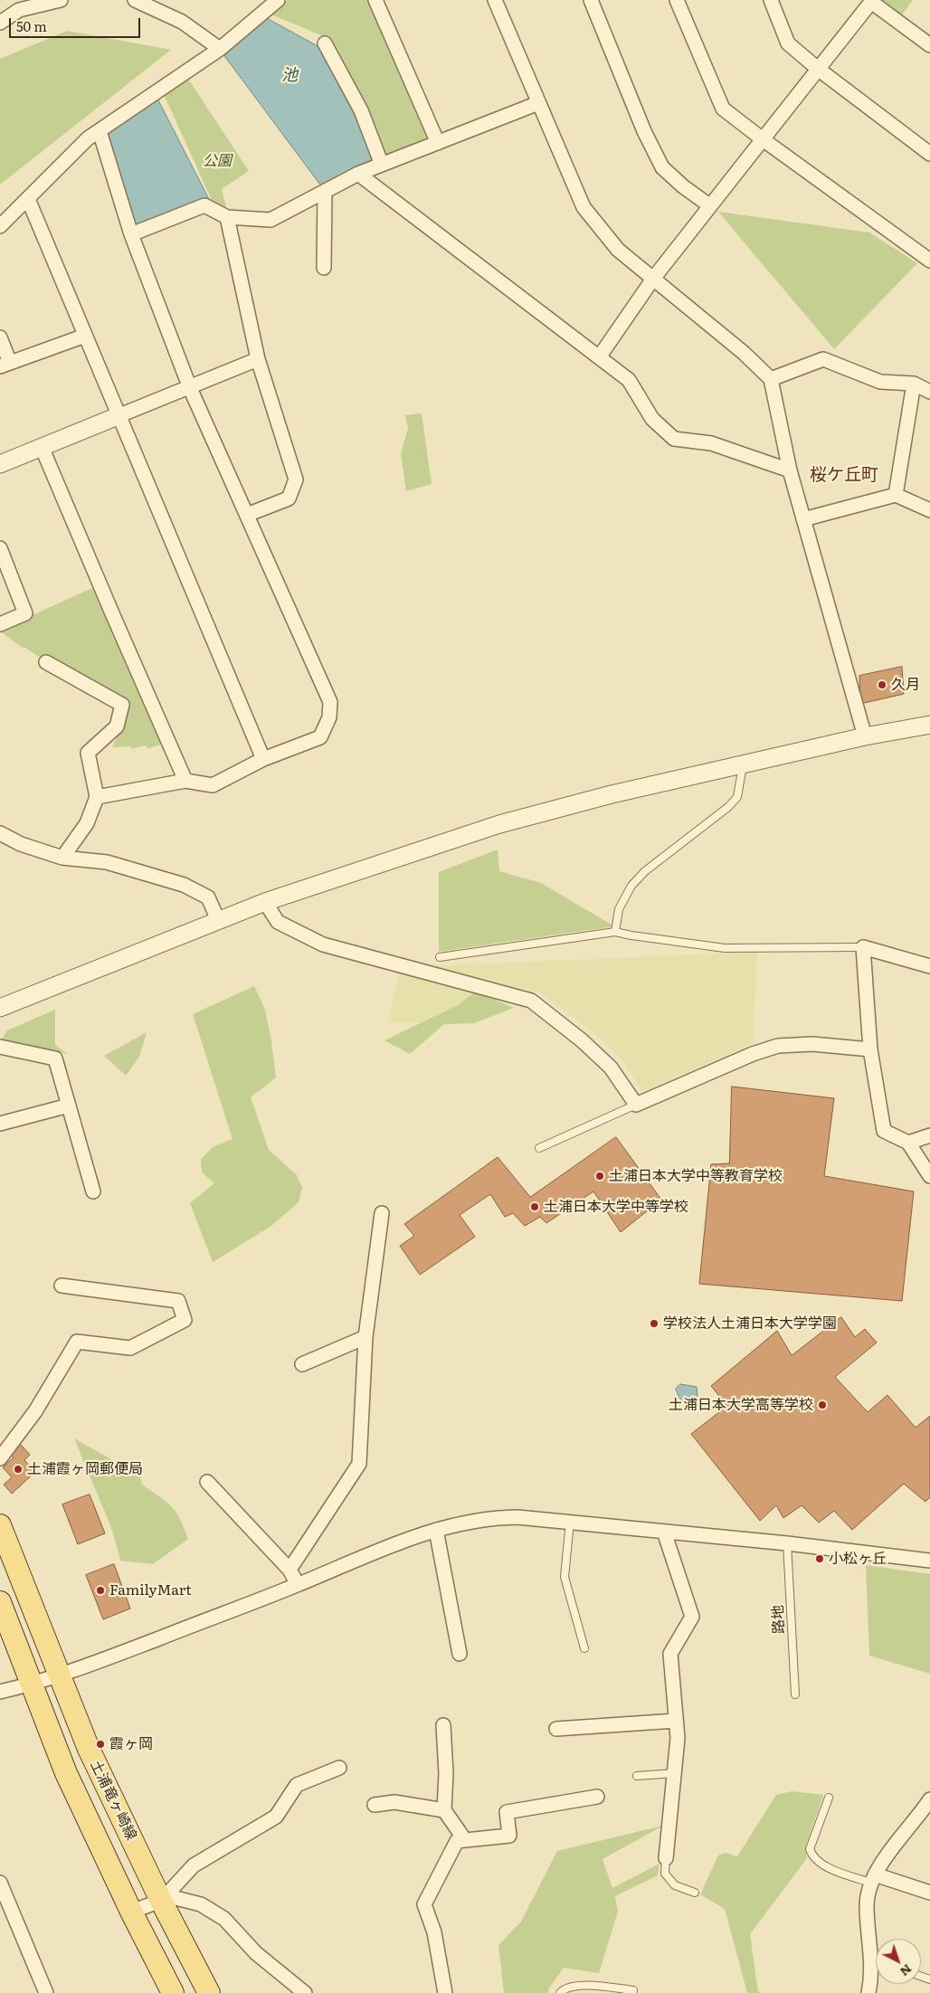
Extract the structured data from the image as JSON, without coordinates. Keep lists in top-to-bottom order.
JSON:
{
  "streets": {
    "main road": ["土浦竜ヶ崎線"],
    "lane": ["路地"]
  },
  "districts": ["桜ケ丘町"],
  "water": ["池"],
  "parks": ["公園"],
  "places": [
    "久月",
    "土浦日本大学中等教育学校",
    "土浦日本大学中等学校",
    "学校法人土浦日本大学学園",
    "土浦日本大学高等学校",
    "土浦霞ヶ岡郵便局",
    "小松ヶ丘",
    "FamilyMart",
    "霞ヶ岡"
  ],
  "scale_bar": "50 m",
  "north": "bottom right"
}
